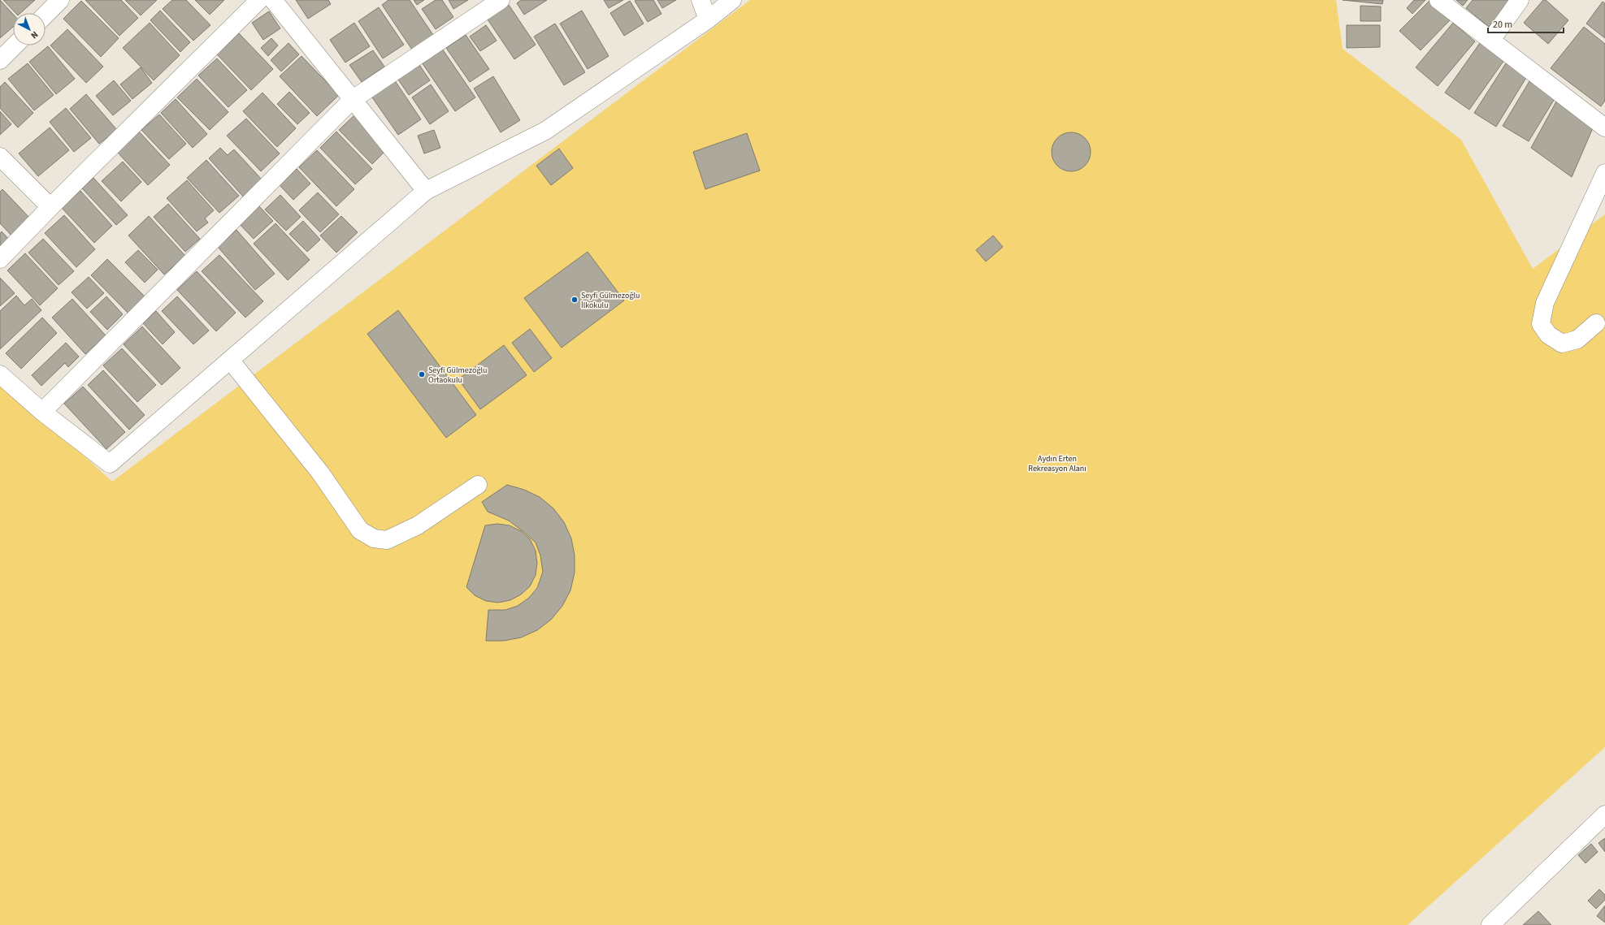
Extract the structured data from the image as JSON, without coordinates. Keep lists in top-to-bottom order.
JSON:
{
  "parks": ["Aydın Erten Rekreasyon Alanı"],
  "places": ["Seyfi Gülmezoğlu İlkokulu", "Seyfi Gülmezoğlu Ortaokulu"],
  "scale_bar": "20 m",
  "north": "bottom right"
}
